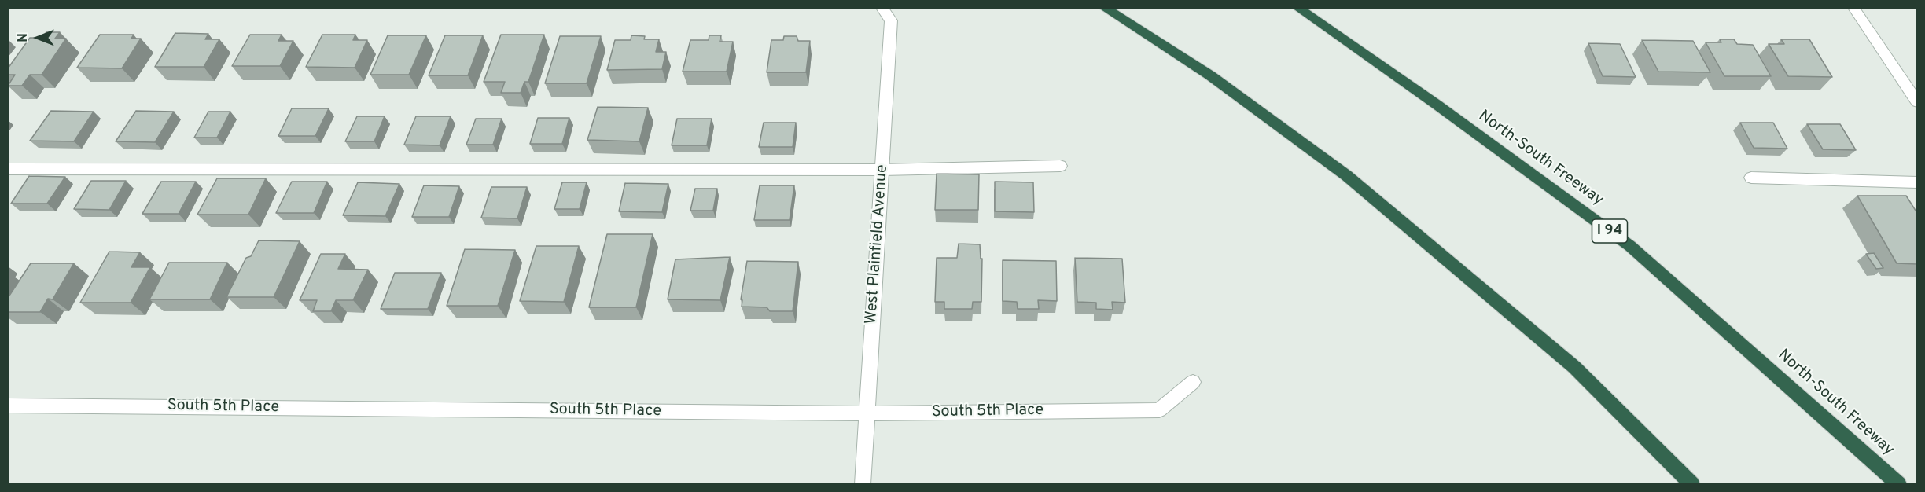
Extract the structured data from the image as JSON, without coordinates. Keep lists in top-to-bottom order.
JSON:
{
  "streets": {
    "highway": ["North-South Freeway", "I 94"],
    "street": ["West Plainfield Avenue", "South 5th Place"]
  },
  "crossings": [
    ["West Plainfield Avenue", "South 5th Place"]
  ],
  "north": "left"
}
